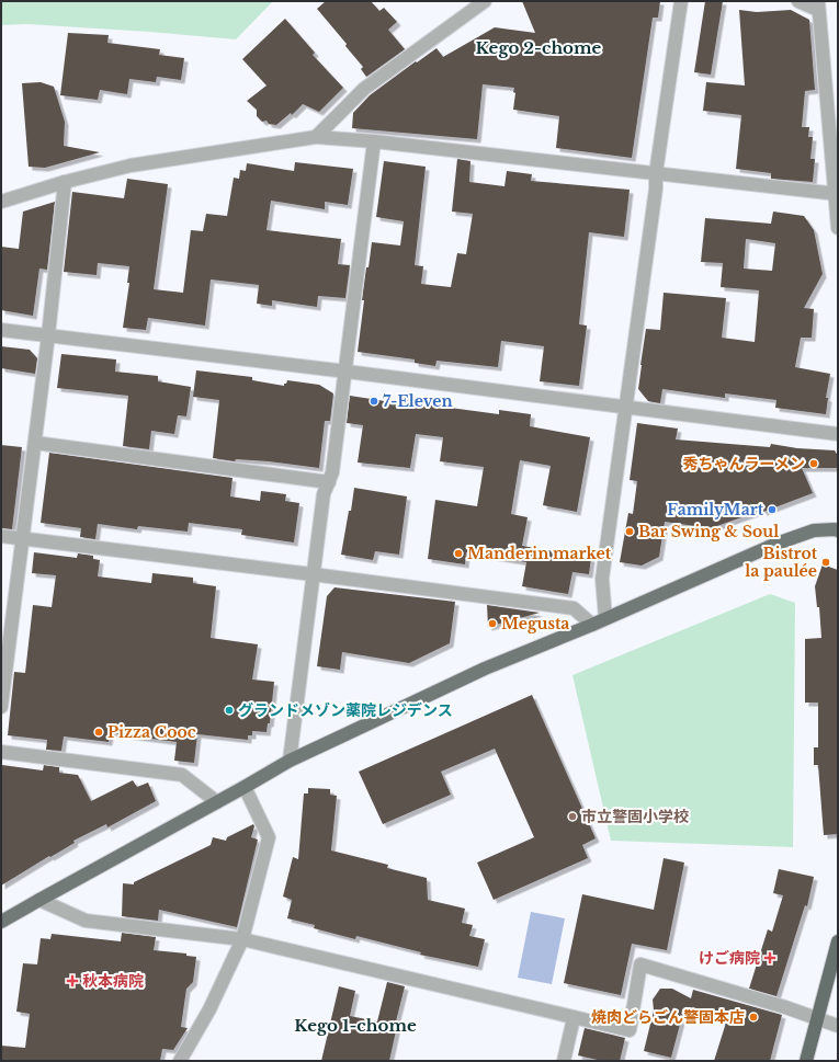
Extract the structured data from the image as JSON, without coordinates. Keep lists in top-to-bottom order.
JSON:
{
  "districts": ["Kego 2-chome", "Kego 1-chome"],
  "places": {
    "other": [
      "7-Eleven",
      "秀ちゃんラーメン",
      "FamilyMart",
      "Bar Swing & Soul",
      "Manderin market",
      "Bistrot la paulée",
      "Megusta",
      "グランドメゾン薬院レジデンス",
      "Pizza Cooc",
      "市立警固小学校",
      "焼肉どらごん警固本店"
    ],
    "health": ["けご病院", "秋本病院"]
  }
}
